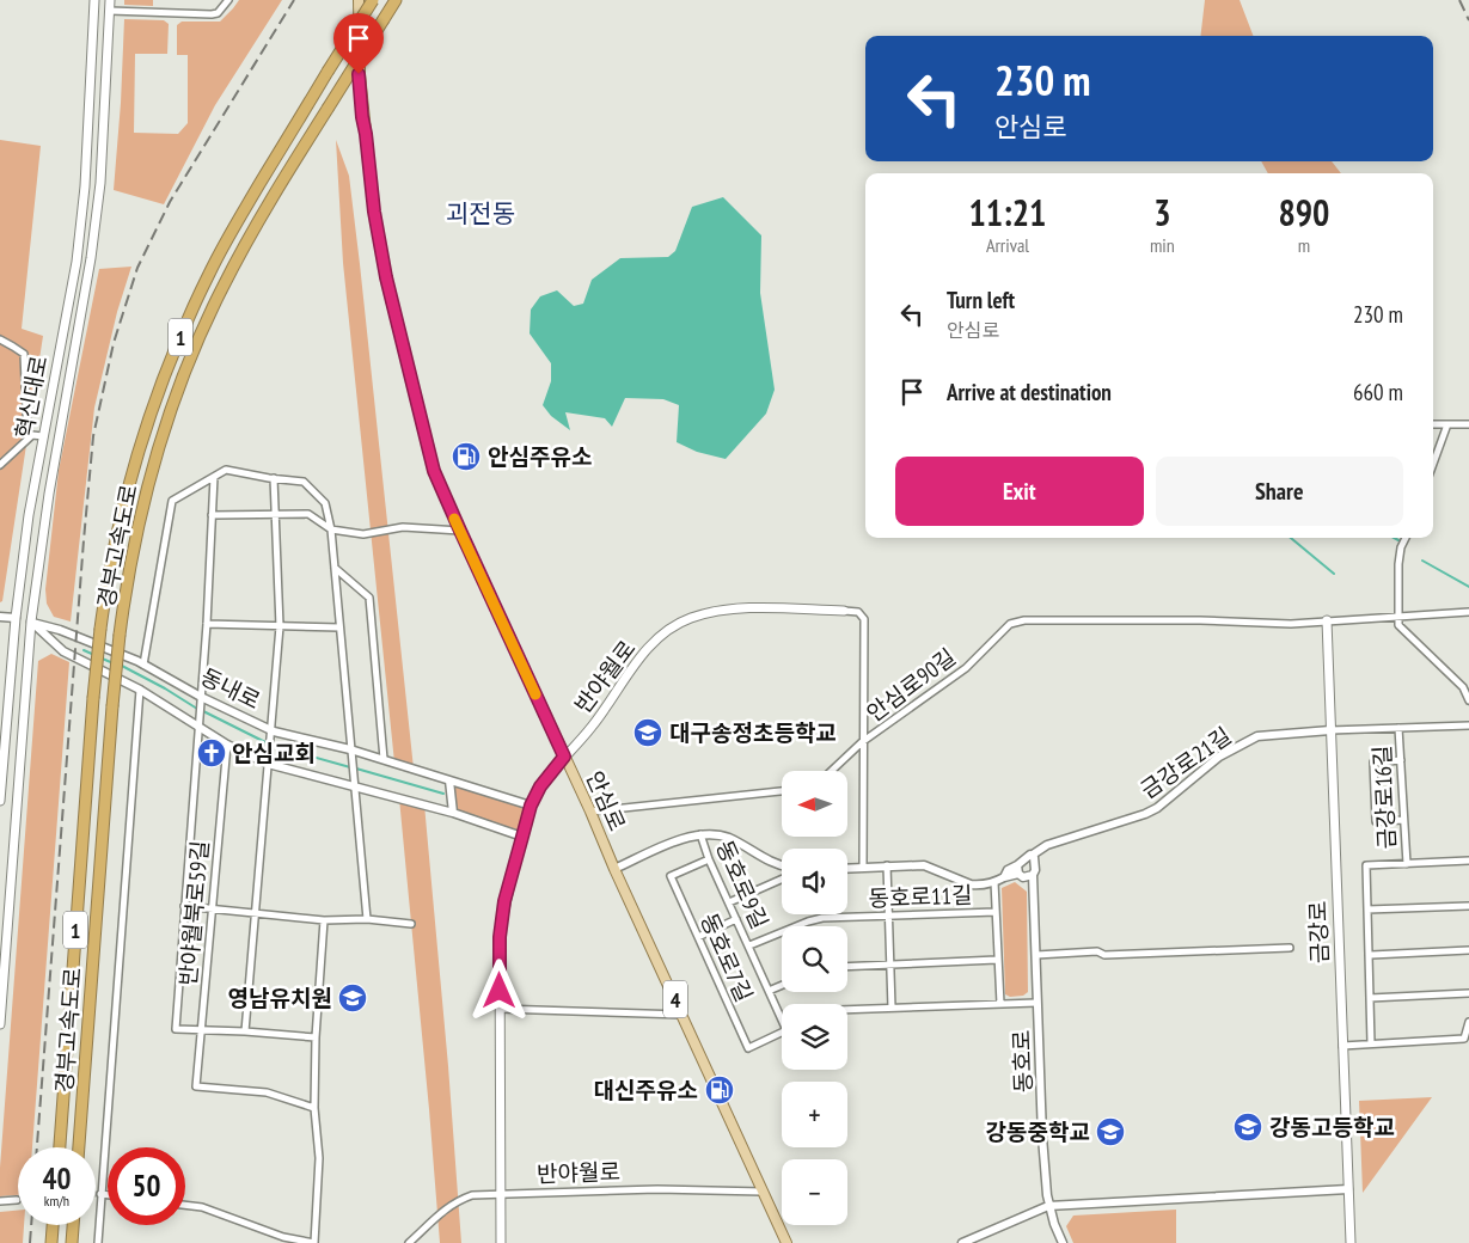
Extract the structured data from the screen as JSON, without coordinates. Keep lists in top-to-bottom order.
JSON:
{
  "streets": {
    "highway": ["1", "경부고속도로"],
    "main road": [
      "혁신대로",
      "반야월로",
      "동내로",
      "안심로",
      "금강로",
      "4"
    ],
    "street": [
      "안심로90길",
      "금강로21길",
      "금강로16길",
      "동호로9길",
      "동호로11길",
      "반야월북로59길",
      "동호로7길",
      "동호로"
    ]
  },
  "crossings": [
    ["혁신대로", "동내로"],
    ["반야월로", "동내로"],
    ["반야월로", "안심로"],
    ["안심로90길", "금강로"],
    ["금강로21길", "금강로16길"],
    ["금강로21길", "동호로11길"],
    ["금강로21길", "금강로"],
    ["금강로21길", "동호로"],
    ["금강로16길", "금강로"],
    ["동호로9길", "동호로11길"],
    ["동호로9길", "동호로7길"]
  ],
  "districts": ["괴전동"],
  "places": {
    "fuel station": ["안심주유소", "대신주유소"],
    "school or university": [
      "대구송정초등학교",
      "영남유치원",
      "강동고등학교",
      "강동중학교"
    ],
    "church": ["안심교회"]
  },
  "north": "left",
  "page": {
    "turn": ["230 m", "안심로"],
    "eta": [
      "11:21",
      "Arrival",
      "3",
      "min",
      "890",
      "m"
    ],
    "list": [
      {
        "name": "Turn left",
        "note": "안심로",
        "value": "230 m"
      },
      {
        "name": "Arrive at destination",
        "value": "660 m"
      }
    ],
    "buttons": ["Exit", "Share"],
    "map_buttons": ["+", "−"],
    "speed": "40 km/h",
    "limit": "50"
  }
}
